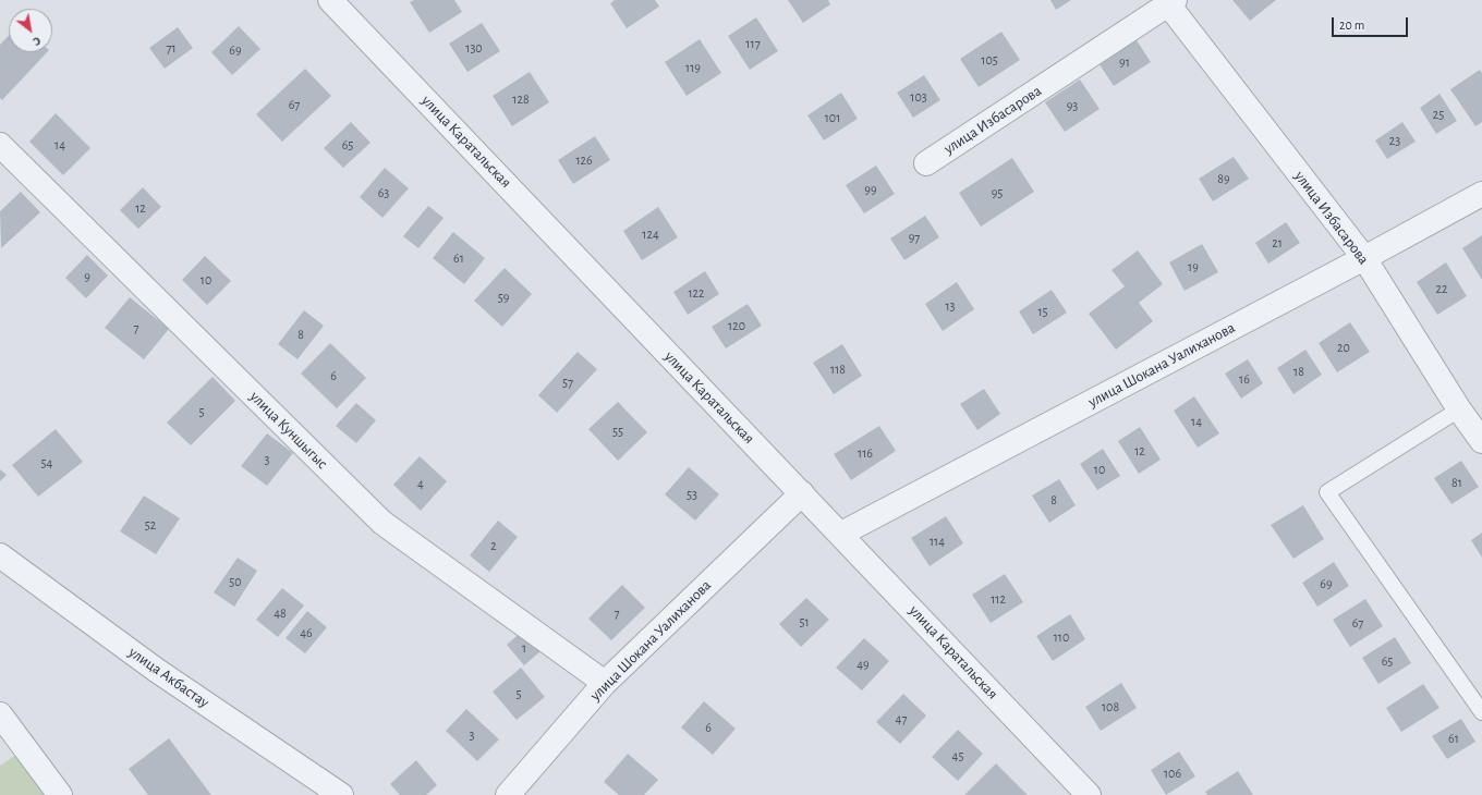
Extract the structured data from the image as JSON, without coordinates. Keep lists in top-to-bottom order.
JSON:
{
  "streets": {
    "street": [
      "улица Избасарова",
      "улица Каратальская",
      "улица Шокана Уалиханова",
      "улица Куншыгыс",
      "улица Акбастау"
    ]
  },
  "crossings": [
    ["улица Избасарова", "улица Шокана Уалиханова"],
    ["улица Каратальская", "улица Шокана Уалиханова"],
    ["улица Шокана Уалиханова", "улица Куншыгыс"]
  ],
  "house_numbers": [
    "117",
    "71",
    "130",
    "69",
    "105",
    "91",
    "119",
    "103",
    "128",
    "67",
    "93",
    "25",
    "101",
    "23",
    "14",
    "65",
    "126",
    "89",
    "99",
    "63",
    "95",
    "12",
    "124",
    "97",
    "21",
    "61",
    "19",
    "9",
    "10",
    "22",
    "122",
    "59",
    "13",
    "15",
    "120",
    "7",
    "8",
    "20",
    "118",
    "18",
    "6",
    "16",
    "57",
    "5",
    "14",
    "55",
    "12",
    "116",
    "3",
    "54",
    "10",
    "81",
    "4",
    "53",
    "8",
    "52",
    "114",
    "2",
    "50",
    "69",
    "112",
    "48",
    "7",
    "51",
    "67",
    "46",
    "110",
    "1",
    "65",
    "49",
    "5",
    "108",
    "47",
    "6",
    "3",
    "61",
    "45",
    "106"
  ],
  "scale_bar": "20 m",
  "north": "bottom right"
}
